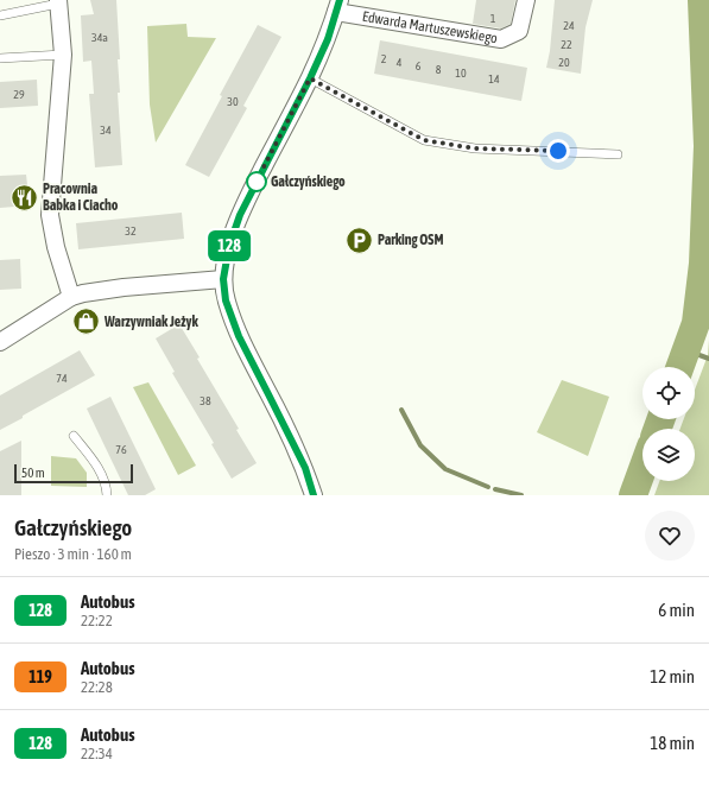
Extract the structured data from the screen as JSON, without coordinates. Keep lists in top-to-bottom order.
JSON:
{
  "streets": {
    "street": ["Edwarda Martuszewskiego"]
  },
  "places": {
    "other": ["Gałczyńskiego"],
    "restaurant": ["Pracownia Babka i Ciacho"],
    "parking": ["Parking OSM"],
    "shop": ["Warzywniak Jeżyk"]
  },
  "lines": ["bus line 128"],
  "house_numbers": [
    "1",
    "24",
    "34a",
    "22",
    "2",
    "4",
    "20",
    "6",
    "8",
    "10",
    "14",
    "29",
    "30",
    "34",
    "32",
    "74",
    "38",
    "76"
  ],
  "scale_bar": "50 m",
  "page": {
    "on_map": "128",
    "scale": "50 m",
    "heading": ["Gałczyńskiego", "Pieszo · 3 min · 160 m"],
    "list": [
      {
        "mark": "128",
        "name": "Autobus",
        "note": "22:22",
        "value": "6 min"
      },
      {
        "mark": "119",
        "name": "Autobus",
        "note": "22:28",
        "value": "12 min"
      },
      {
        "mark": "128",
        "name": "Autobus",
        "note": "22:34",
        "value": "18 min"
      }
    ]
  }
}
